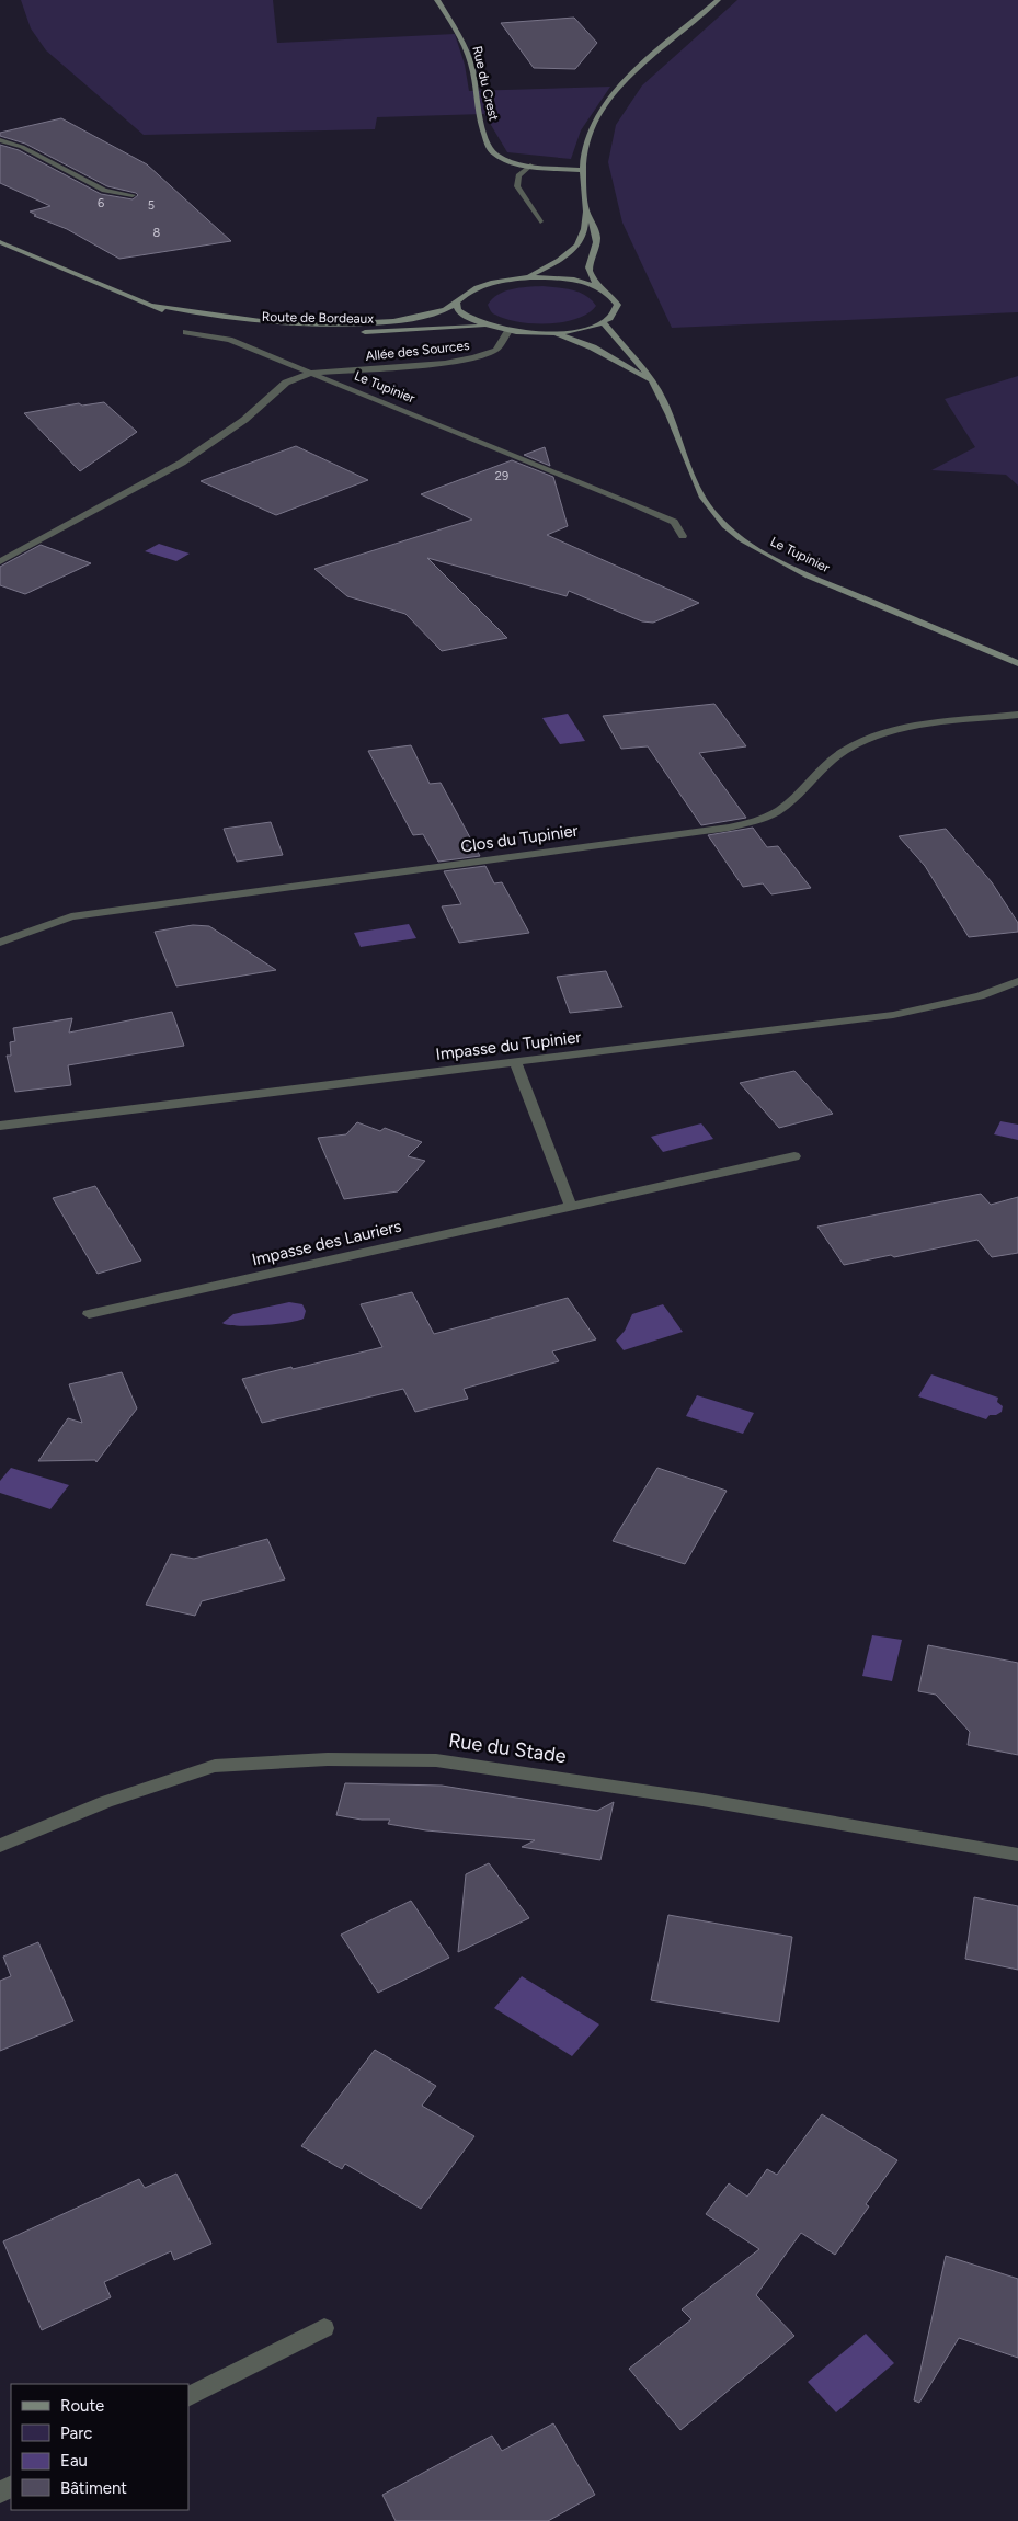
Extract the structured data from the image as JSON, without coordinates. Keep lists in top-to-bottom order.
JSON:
{
  "streets": {
    "main road": ["Rue du Crest", "Route de Bordeaux", "Le Tupinier"],
    "street": [
      "Allée des Sources",
      "Clos du Tupinier",
      "Impasse du Tupinier",
      "Impasse des Lauriers",
      "Rue du Stade"
    ]
  },
  "crossings": [
    ["Allée des Sources", "Le Tupinier"]
  ],
  "house_numbers": [
    "6",
    "5",
    "8",
    "29"
  ],
  "legend": [
    "Route",
    "Parc",
    "Eau",
    "Bâtiment"
  ]
}
